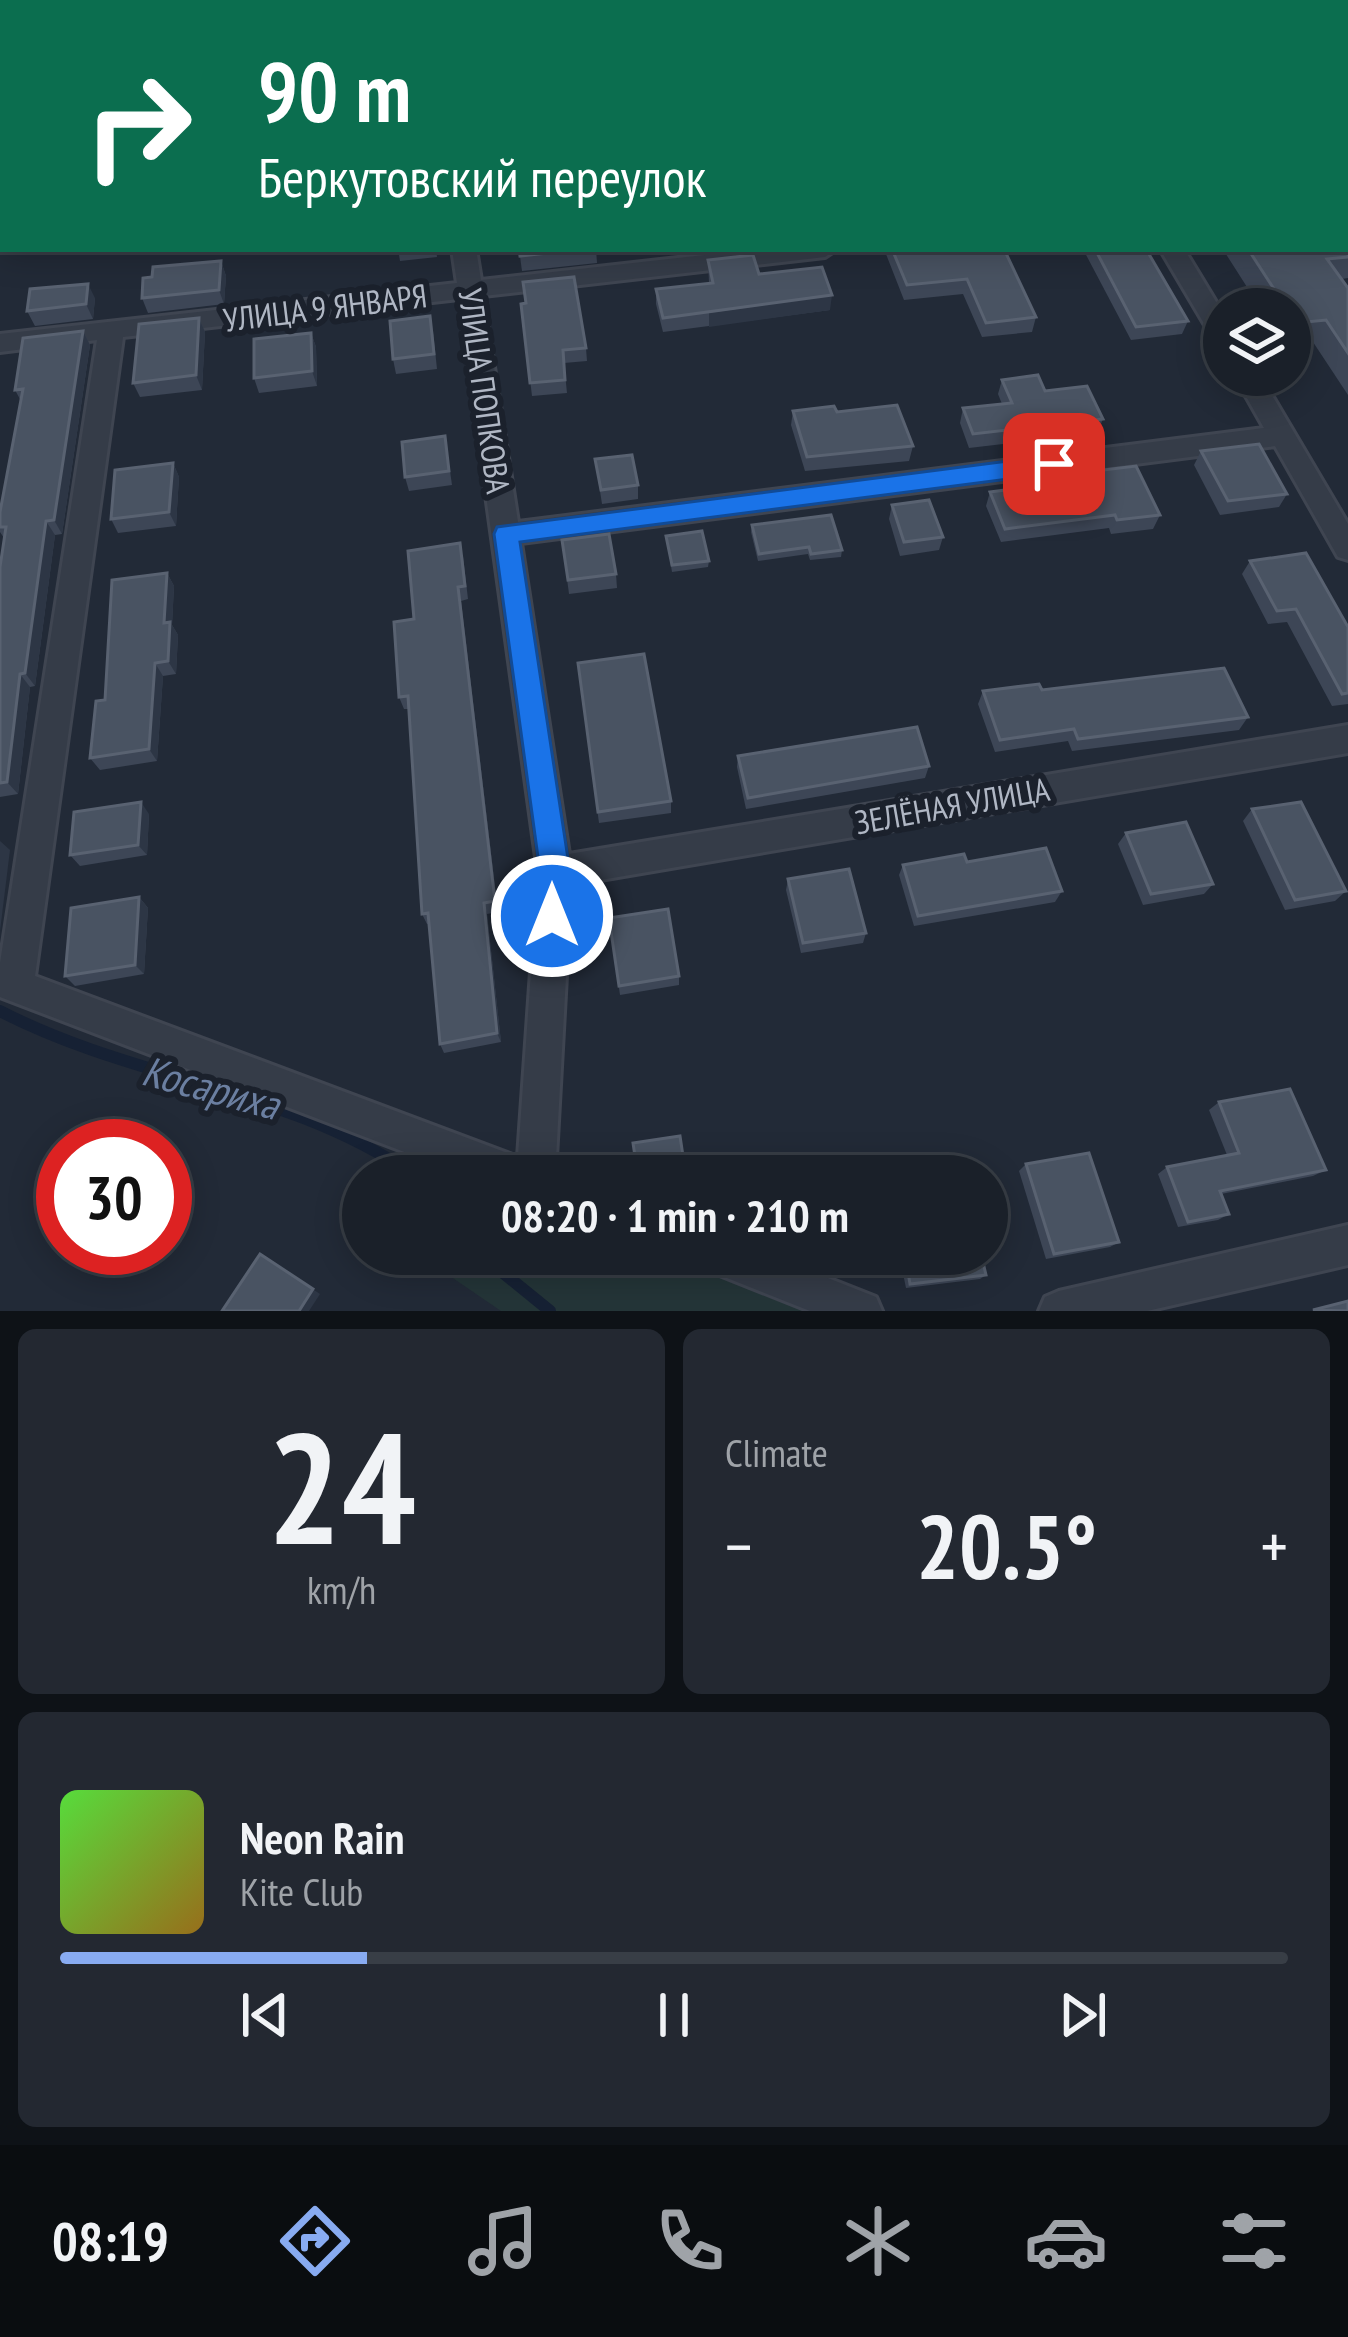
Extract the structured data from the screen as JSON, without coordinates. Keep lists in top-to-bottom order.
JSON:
{
  "streets": {
    "street": ["УЛИЦА 9 ЯНВАРЯ", "УЛИЦА ПОПКОВА", "ЗЕЛЁНАЯ УЛИЦА"]
  },
  "crossings": [
    ["УЛИЦА 9 ЯНВАРЯ", "УЛИЦА ПОПКОВА"],
    ["УЛИЦА ПОПКОВА", "ЗЕЛЁНАЯ УЛИЦА"]
  ],
  "water": ["Косариха"],
  "page": {
    "turn": ["90 m", "Беркутовский переулок"],
    "limit": "30",
    "trip": "08:20 · 1 min · 210 m",
    "tile": [
      ["24", "km/h"],
      "Climate"
    ],
    "heat": ["−", "20.5°", "+"],
    "song": ["Neon Rain", "Kite Club"],
    "tabs": "08:19"
  }
}
